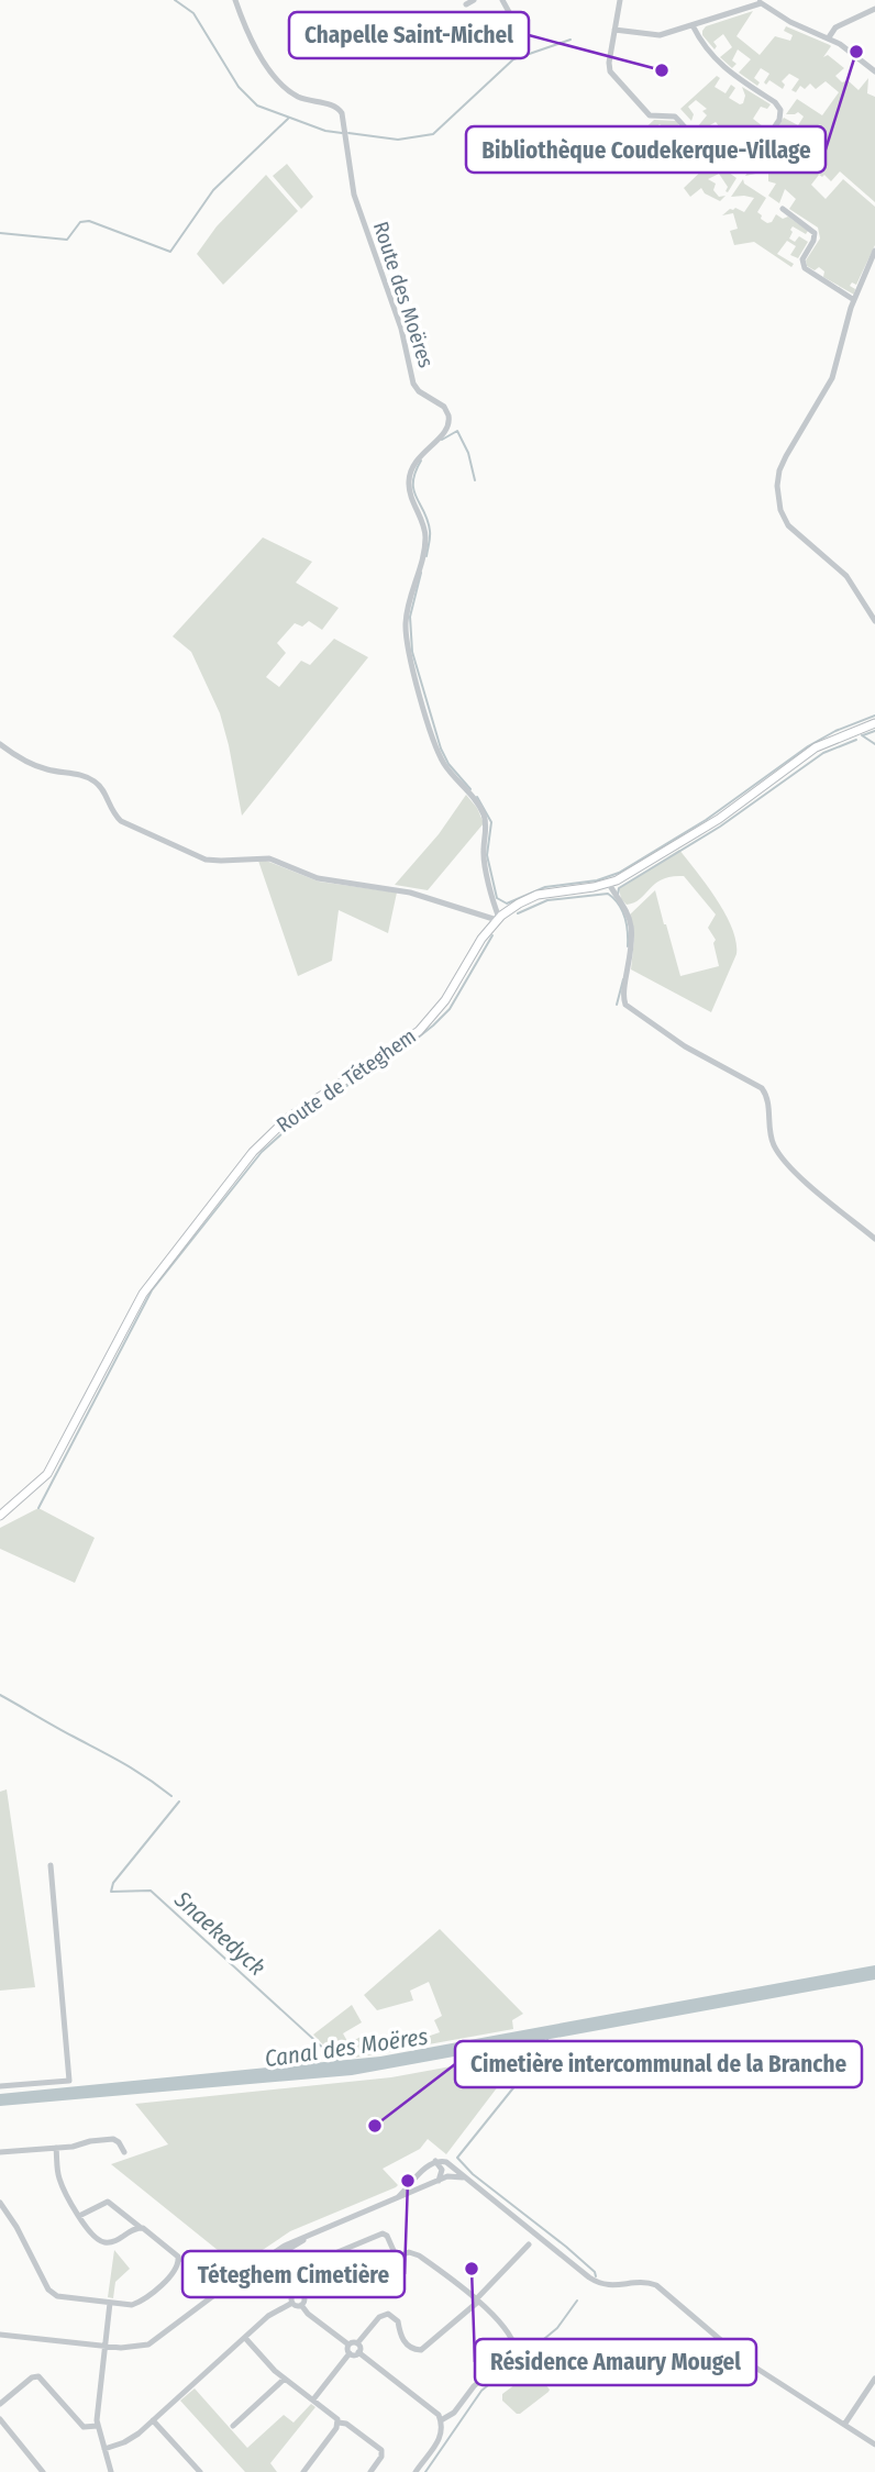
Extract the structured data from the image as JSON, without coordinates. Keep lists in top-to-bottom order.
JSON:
{
  "streets": {
    "main road": ["Route de Téteghem"],
    "street": ["Route des Moëres"]
  },
  "crossings": [
    ["Route des Moëres", "Route de Téteghem"]
  ],
  "water": ["Snaekedyck", "Canal des Moëres"],
  "places": [
    "Bibliothèque Coudekerque-Village",
    "Chapelle Saint-Michel",
    "Cimetière intercommunal de la Branche",
    "Téteghem Cimetière",
    "Résidence Amaury Mougel"
  ]
}
